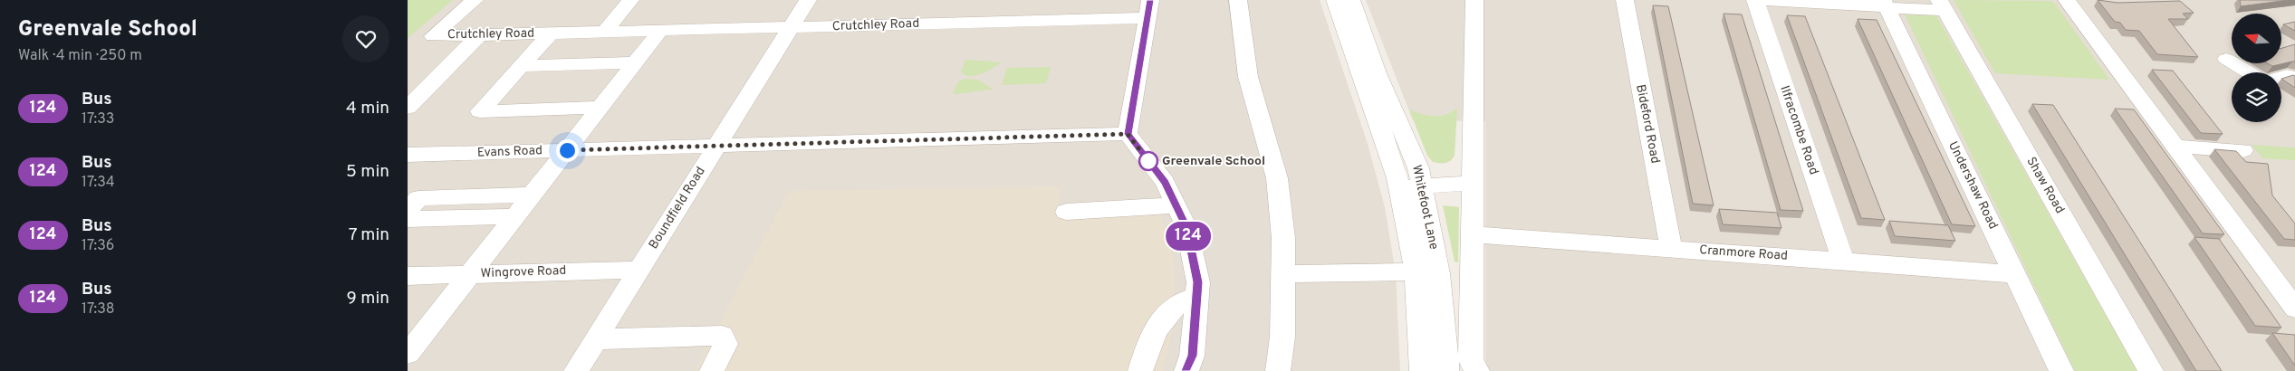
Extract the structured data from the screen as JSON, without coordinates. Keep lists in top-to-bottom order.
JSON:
{
  "streets": {
    "street": [
      "Crutchley Road",
      "Bideford Road",
      "Ilfracombe Road",
      "Evans Road",
      "Undershaw Road",
      "Shaw Road",
      "Whitefoot Lane",
      "Boundfield Road",
      "Cranmore Road",
      "Wingrove Road"
    ]
  },
  "crossings": [
    ["Crutchley Road", "Boundfield Road"],
    ["Bideford Road", "Cranmore Road"],
    ["Ilfracombe Road", "Cranmore Road"],
    ["Evans Road", "Boundfield Road"],
    ["Undershaw Road", "Cranmore Road"],
    ["Boundfield Road", "Wingrove Road"]
  ],
  "places": ["Greenvale School"],
  "lines": ["bus line 124"],
  "north": "left",
  "page": {
    "heading": ["Greenvale School", "Walk · 4 min · 250 m"],
    "on_map": "124",
    "list": [
      {
        "mark": "124",
        "name": "Bus",
        "note": "17:33",
        "value": "4 min"
      },
      {
        "mark": "124",
        "name": "Bus",
        "note": "17:34",
        "value": "5 min"
      },
      {
        "mark": "124",
        "name": "Bus",
        "note": "17:36",
        "value": "7 min"
      },
      {
        "mark": "124",
        "name": "Bus",
        "note": "17:38",
        "value": "9 min"
      }
    ]
  }
}
